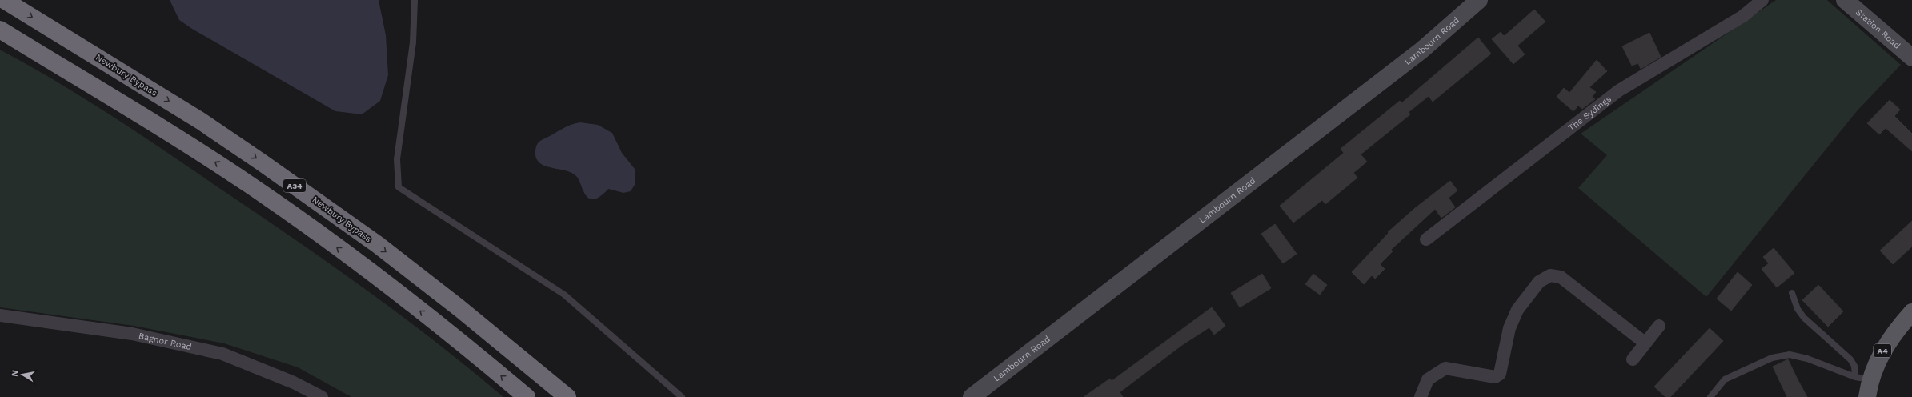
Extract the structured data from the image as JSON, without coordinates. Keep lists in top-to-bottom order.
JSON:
{
  "streets": {
    "highway": ["Newbury Bypass", "A34"],
    "main road": ["A4"],
    "street": [
      "Station Road",
      "Lambourn Road",
      "The Sydings",
      "Bagnor Road"
    ]
  },
  "north": "left"
}
